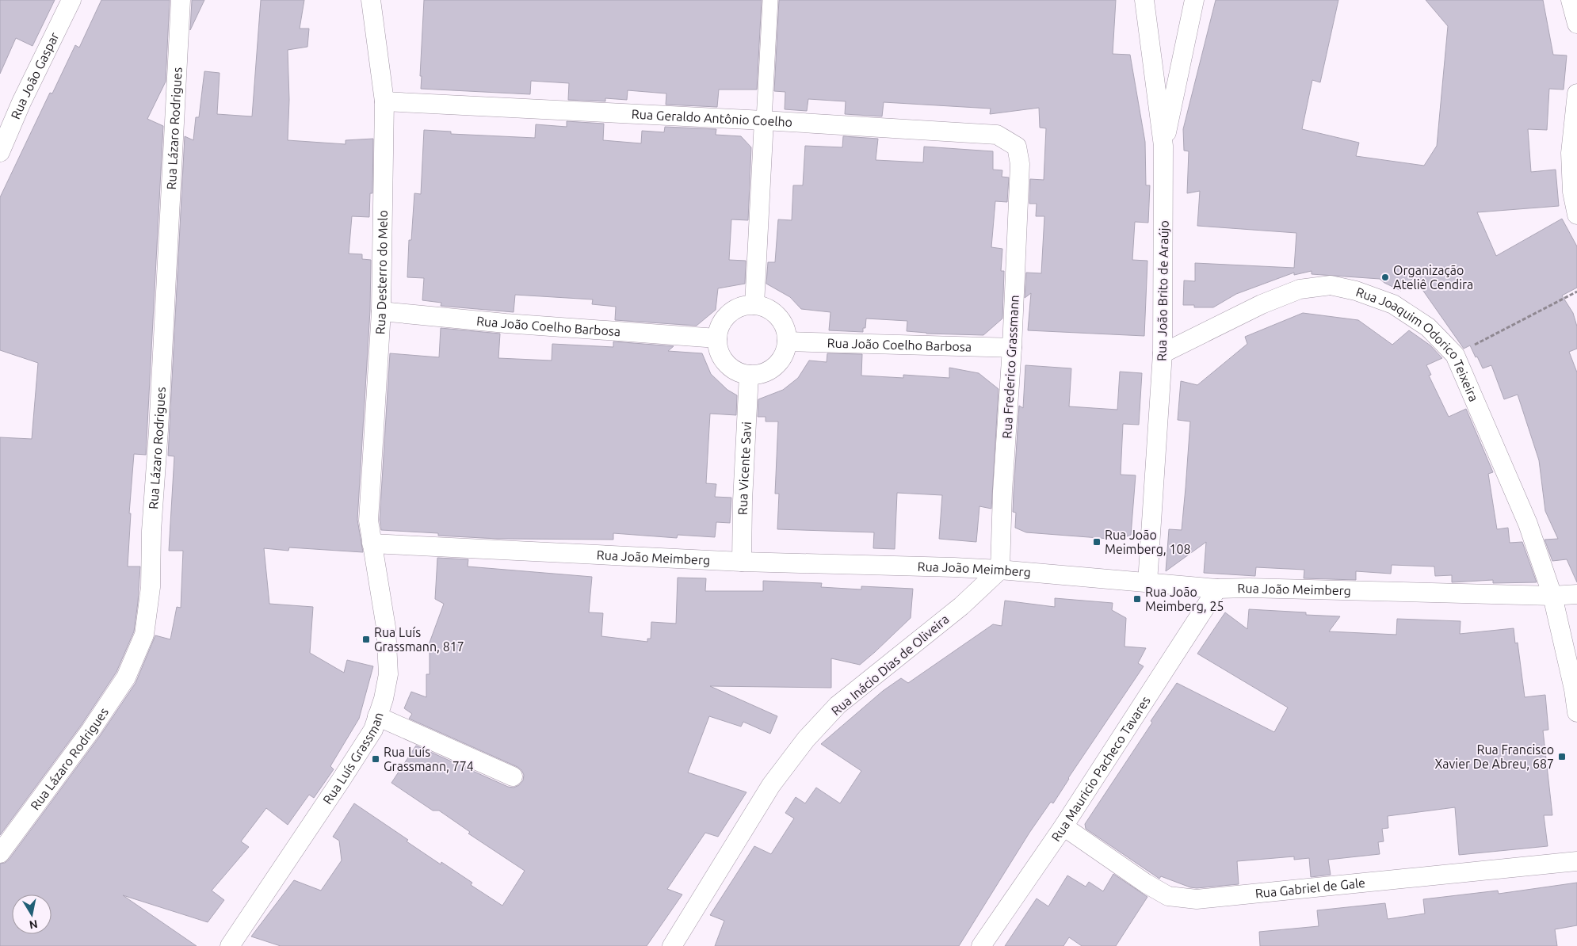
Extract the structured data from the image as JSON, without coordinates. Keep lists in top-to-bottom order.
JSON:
{
  "streets": {
    "street": [
      "Rua João Gaspar",
      "Rua Geraldo Antônio Coelho",
      "Rua Lázaro Rodrigues",
      "Rua Desterro do Melo",
      "Rua João Brito de Araújo",
      "Rua João Coelho Barbosa",
      "Rua Joaquim Odorico Teixeira",
      "Rua Frederico Grassmann",
      "Rua Vicente Savi",
      "Rua João Meimberg",
      "Rua Inácio Dias de Oliveira",
      "Rua Luís Grassman",
      "Rua Mauricio Pacheco Tavares",
      "Rua Gabriel de Gale"
    ]
  },
  "crossings": [
    ["Rua Geraldo Antônio Coelho", "Rua Desterro do Melo"],
    ["Rua Geraldo Antônio Coelho", "Rua Frederico Grassmann"],
    ["Rua Desterro do Melo", "Rua João Coelho Barbosa"],
    ["Rua Desterro do Melo", "Rua João Meimberg"],
    ["Rua Desterro do Melo", "Rua Luís Grassman"],
    ["Rua João Brito de Araújo", "Rua Joaquim Odorico Teixeira"],
    ["Rua João Brito de Araújo", "Rua João Meimberg"],
    ["Rua João Coelho Barbosa", "Rua Frederico Grassmann"],
    ["Rua João Coelho Barbosa", "Rua Vicente Savi"],
    ["Rua Joaquim Odorico Teixeira", "Rua João Meimberg"],
    ["Rua Frederico Grassmann", "Rua João Meimberg"],
    ["Rua Frederico Grassmann", "Rua Inácio Dias de Oliveira"],
    ["Rua Vicente Savi", "Rua João Meimberg"],
    ["Rua João Meimberg", "Rua Inácio Dias de Oliveira"],
    ["Rua João Meimberg", "Rua Luís Grassman"],
    ["Rua João Meimberg", "Rua Mauricio Pacheco Tavares"],
    ["Rua Mauricio Pacheco Tavares", "Rua Gabriel de Gale"]
  ],
  "places": {
    "other": ["Organização Ateliê Cendira"],
    "transit": [
      "Rua João Meimberg, 108",
      "Rua João Meimberg, 25",
      "Rua Luís Grassmann, 817",
      "Rua Francisco Xavier De Abreu, 687",
      "Rua Luís Grassmann, 774"
    ]
  },
  "north": "bottom"
}
